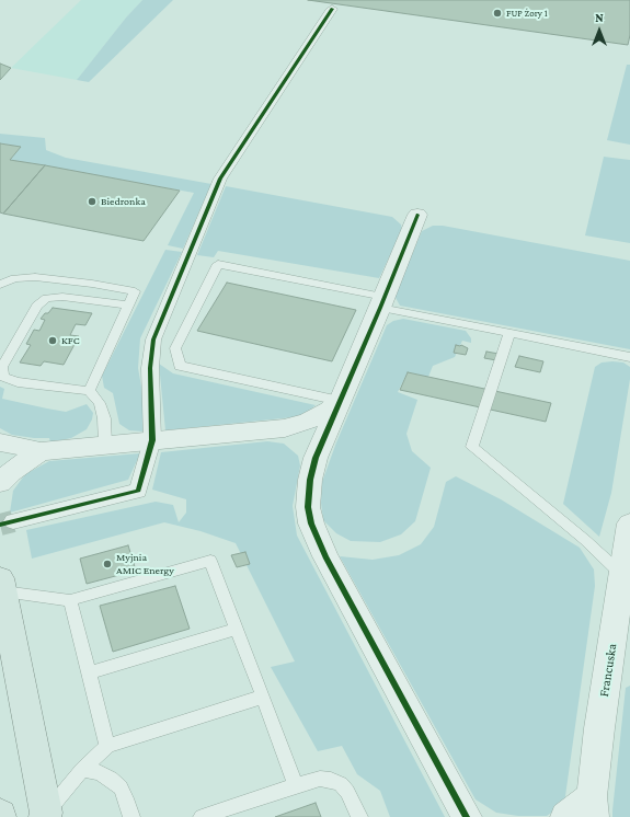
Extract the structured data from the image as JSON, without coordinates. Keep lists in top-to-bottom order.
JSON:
{
  "streets": {
    "street": ["Francuska"]
  },
  "places": [
    "FUP Żory 1",
    "Biedronka",
    "KFC",
    "Myjnia AMIC Energy"
  ],
  "north": "top"
}
